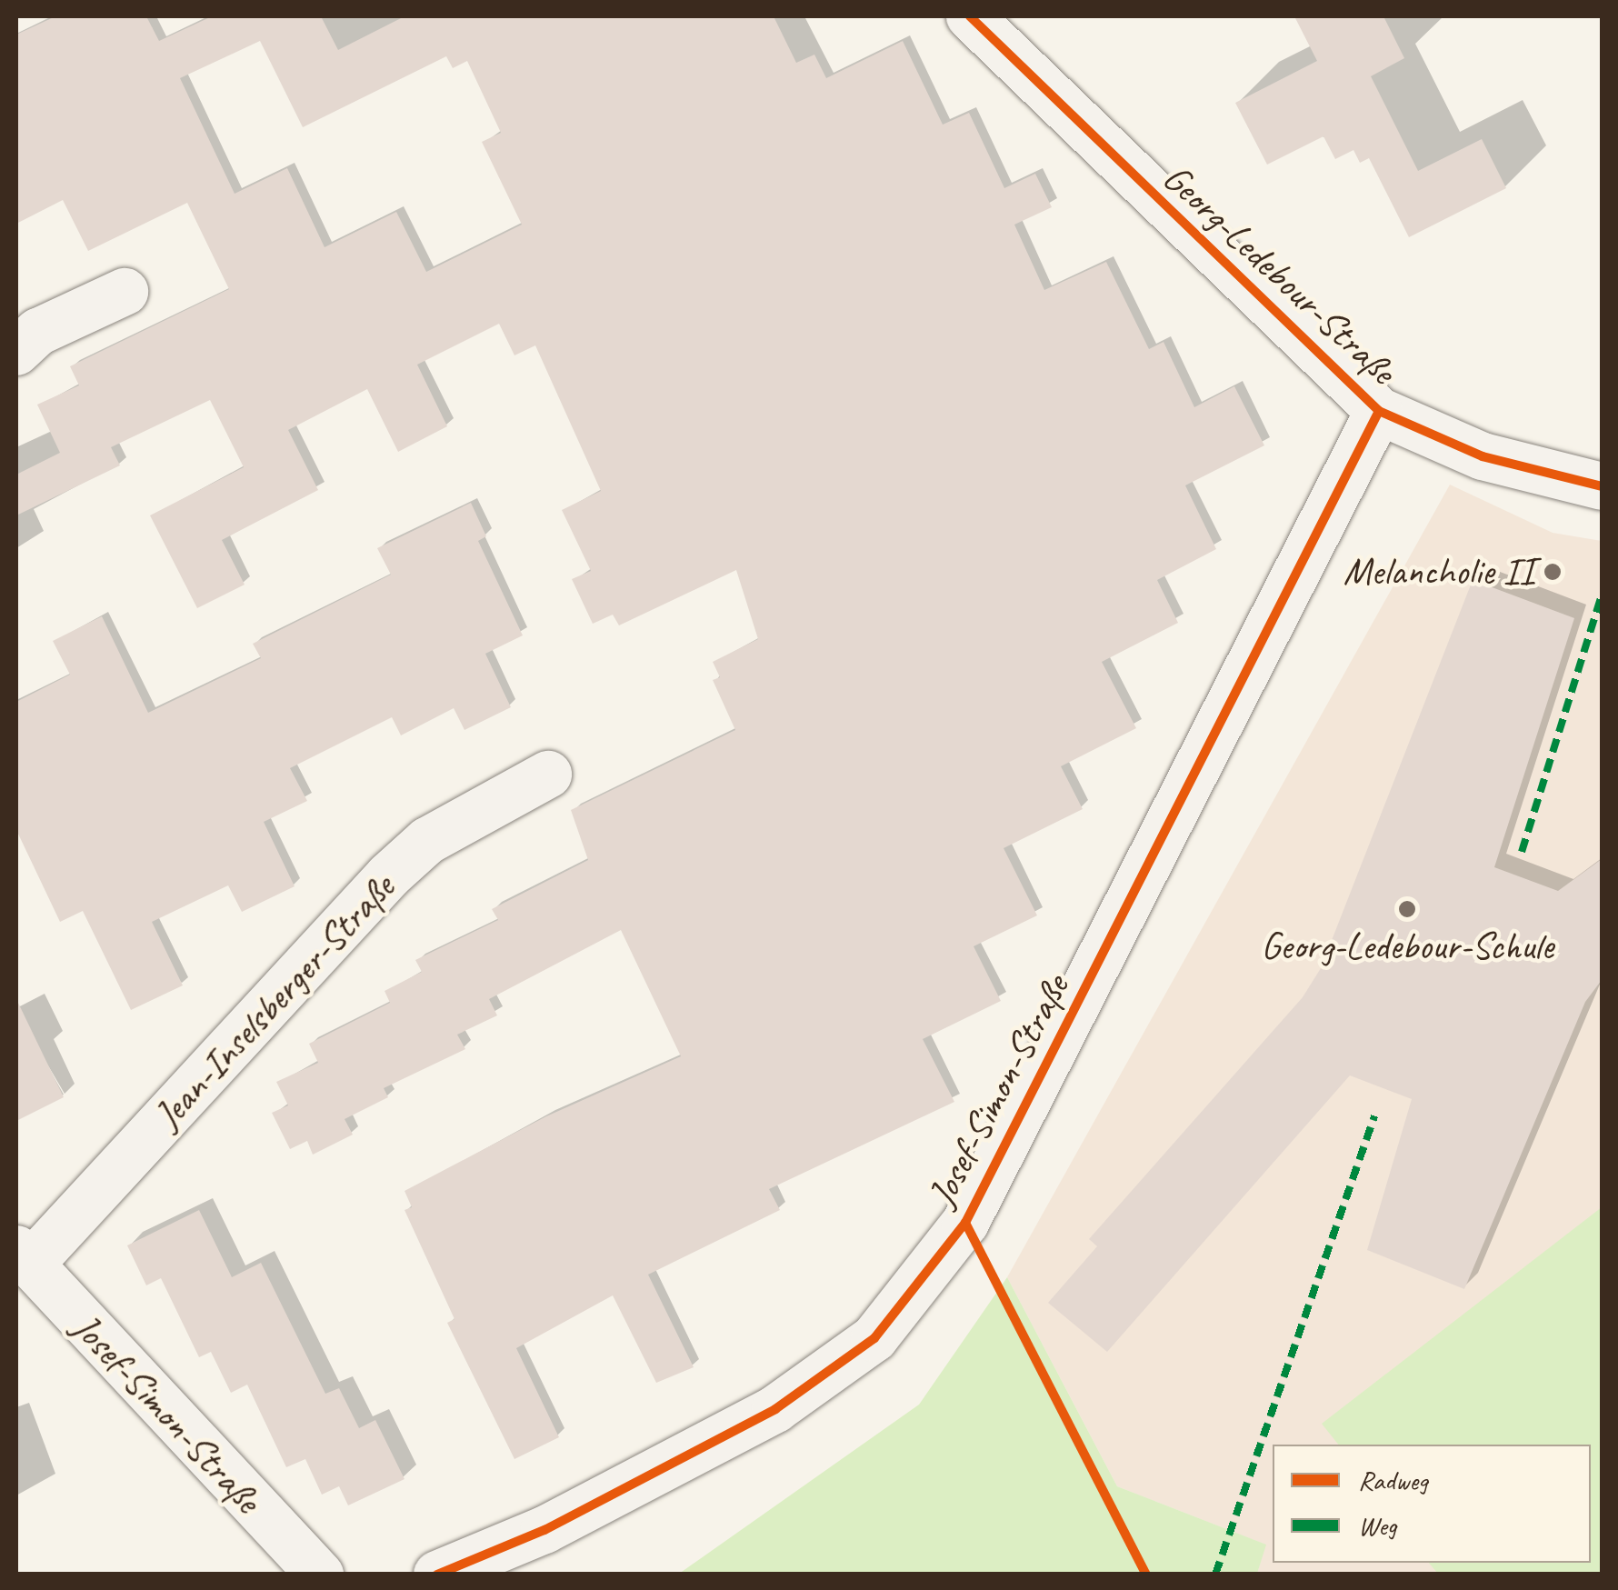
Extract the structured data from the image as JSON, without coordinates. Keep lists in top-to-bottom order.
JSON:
{
  "streets": {
    "street": ["Georg-Ledebour-Straße", "Jean-Inselsberger-Straße", "Josef-Simon-Straße"]
  },
  "crossings": [
    ["Georg-Ledebour-Straße", "Josef-Simon-Straße"],
    ["Jean-Inselsberger-Straße", "Josef-Simon-Straße"]
  ],
  "places": ["Melancholie II", "Georg-Ledebour-Schule"],
  "legend": ["Radweg", "Weg"]
}
